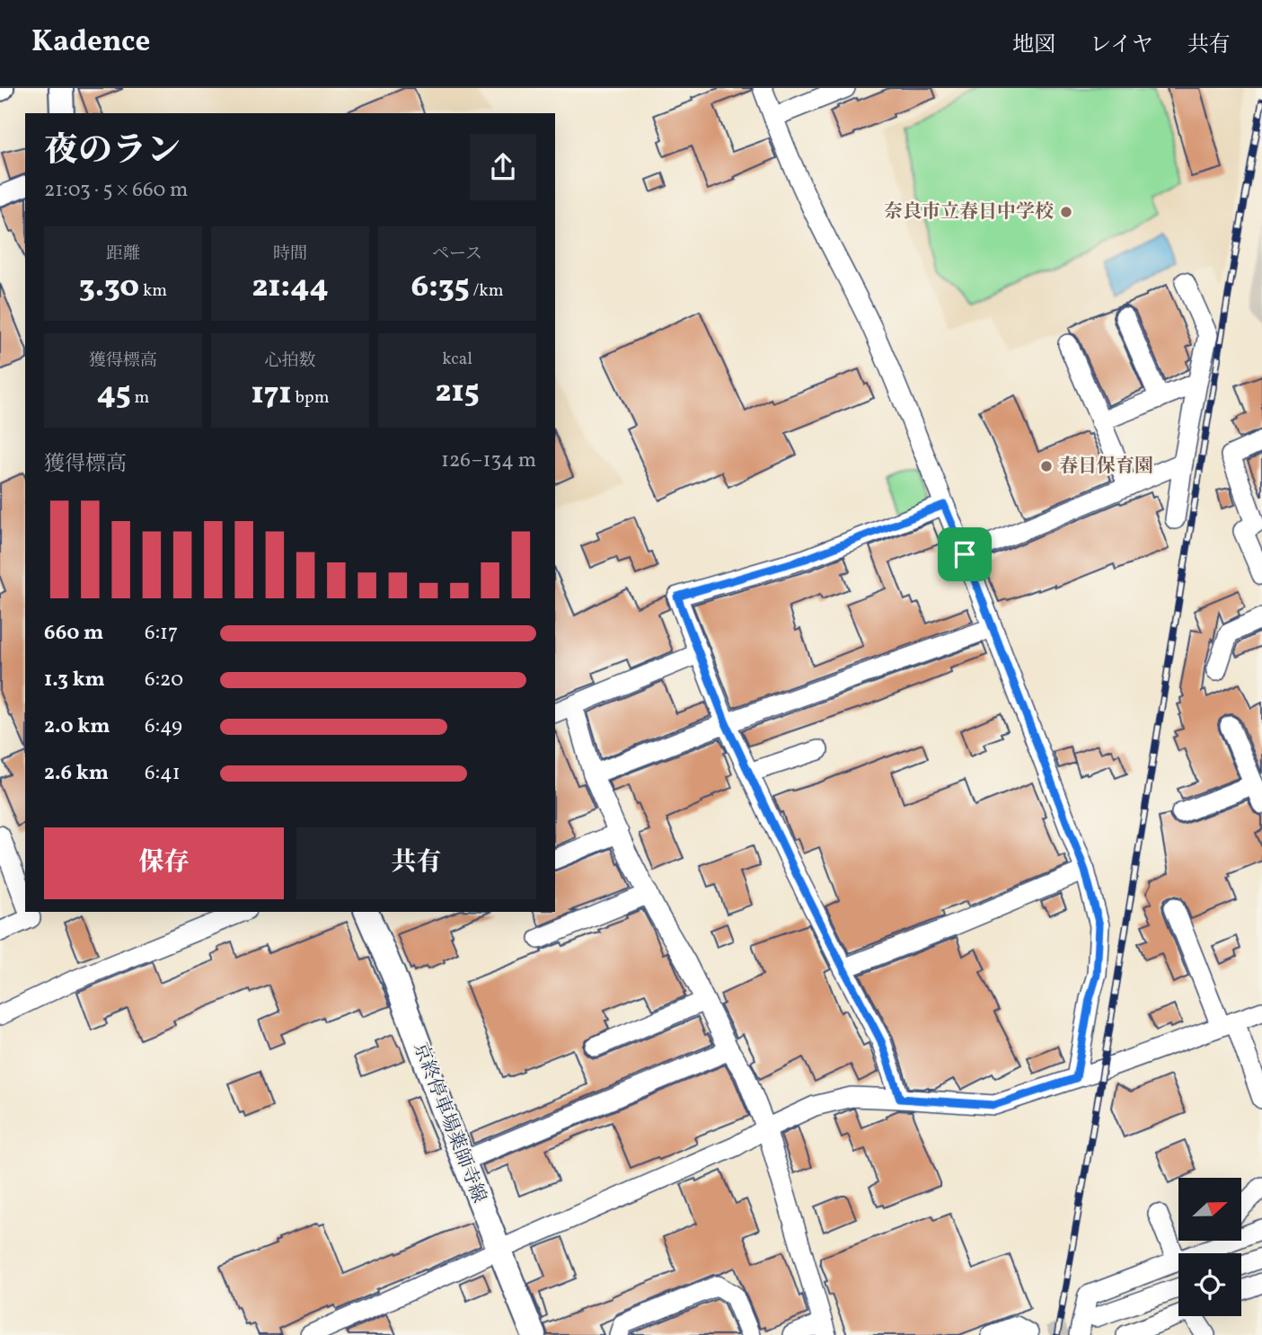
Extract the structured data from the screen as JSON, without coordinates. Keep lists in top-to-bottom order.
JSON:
{
  "streets": {
    "main road": ["京終停車場薬師寺線"]
  },
  "places": ["奈良市立春日中学校", "春日保育園"],
  "north": "right",
  "page": {
    "header": "Kadence",
    "nav": ["地図", "レイヤ", "共有"],
    "heading": ["夜のラン", "21:03 · 5 × 660 m"],
    "stats": [
      ["距離", "3.30 km"],
      ["時間", "21:44"],
      ["ペース", "6:35 /km"],
      ["獲得標高", "45 m"],
      ["心拍数", "171 bpm"],
      ["kcal", "215"]
    ],
    "chart": ["獲得標高", "126–134 m"],
    "list": [
      {
        "name": "660 m",
        "note": "6:17"
      },
      {
        "name": "1.3 km",
        "note": "6:20"
      },
      {
        "name": "2.0 km",
        "note": "6:49"
      },
      {
        "name": "2.6 km",
        "note": "6:41"
      }
    ],
    "buttons": ["保存", "共有"]
  }
}
